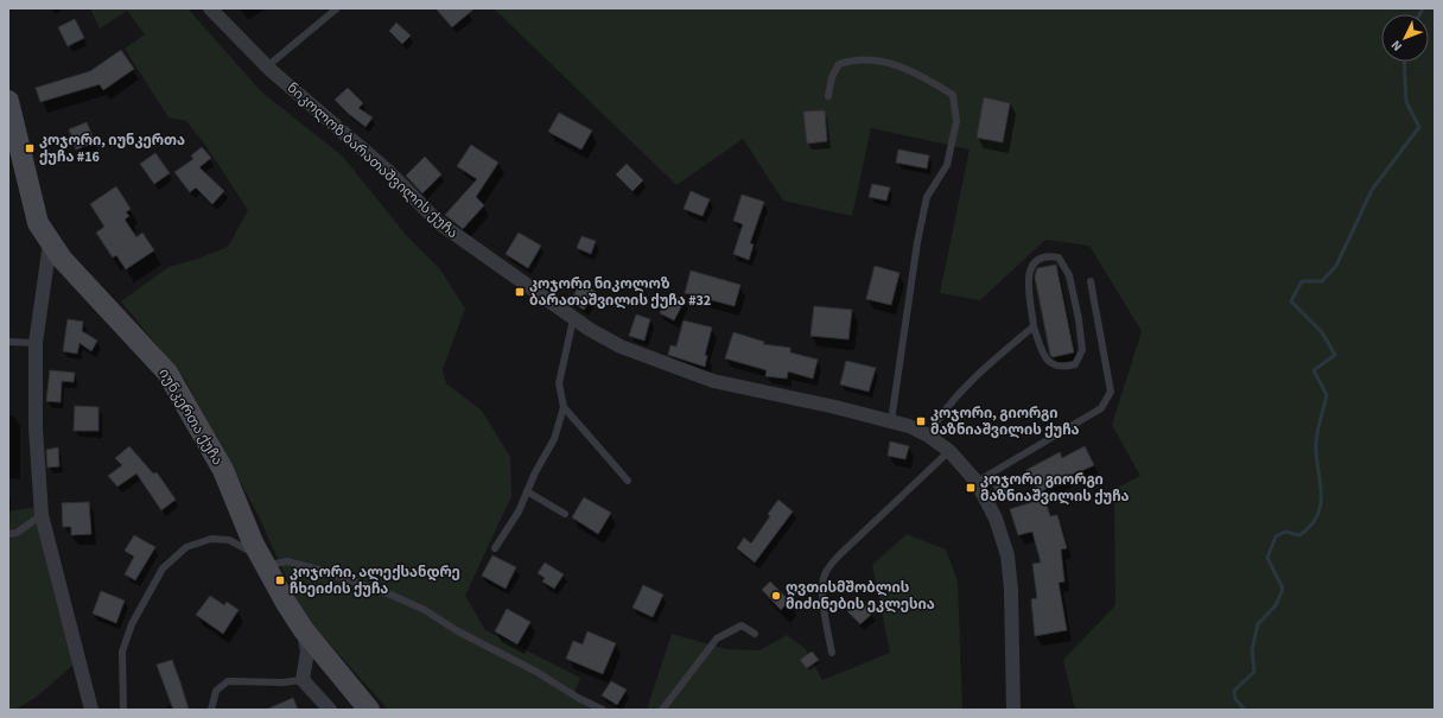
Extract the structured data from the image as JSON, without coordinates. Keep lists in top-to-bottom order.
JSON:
{
  "streets": {
    "main road": ["იუნკერთა ქუჩა"],
    "street": ["ნიკოლოზ ბარათაშვილის ქუჩა"]
  },
  "places": {
    "transit": [
      "კოჯორი, იუნკერთა ქუჩა #16",
      "კოჯორი ნიკოლოზ ბარათაშვილის ქუჩა #32",
      "კოჯორი, გიორგი მაზნიაშვილის ქუჩა",
      "კოჯორი გიორგი მაზნიაშვილის ქუჩა",
      "კოჯორი, ალექსანდრე ჩხეიძის ქუჩა"
    ],
    "other": ["ღვთისმშობლის მიძინების ეკლესია"]
  },
  "north": "bottom left"
}
